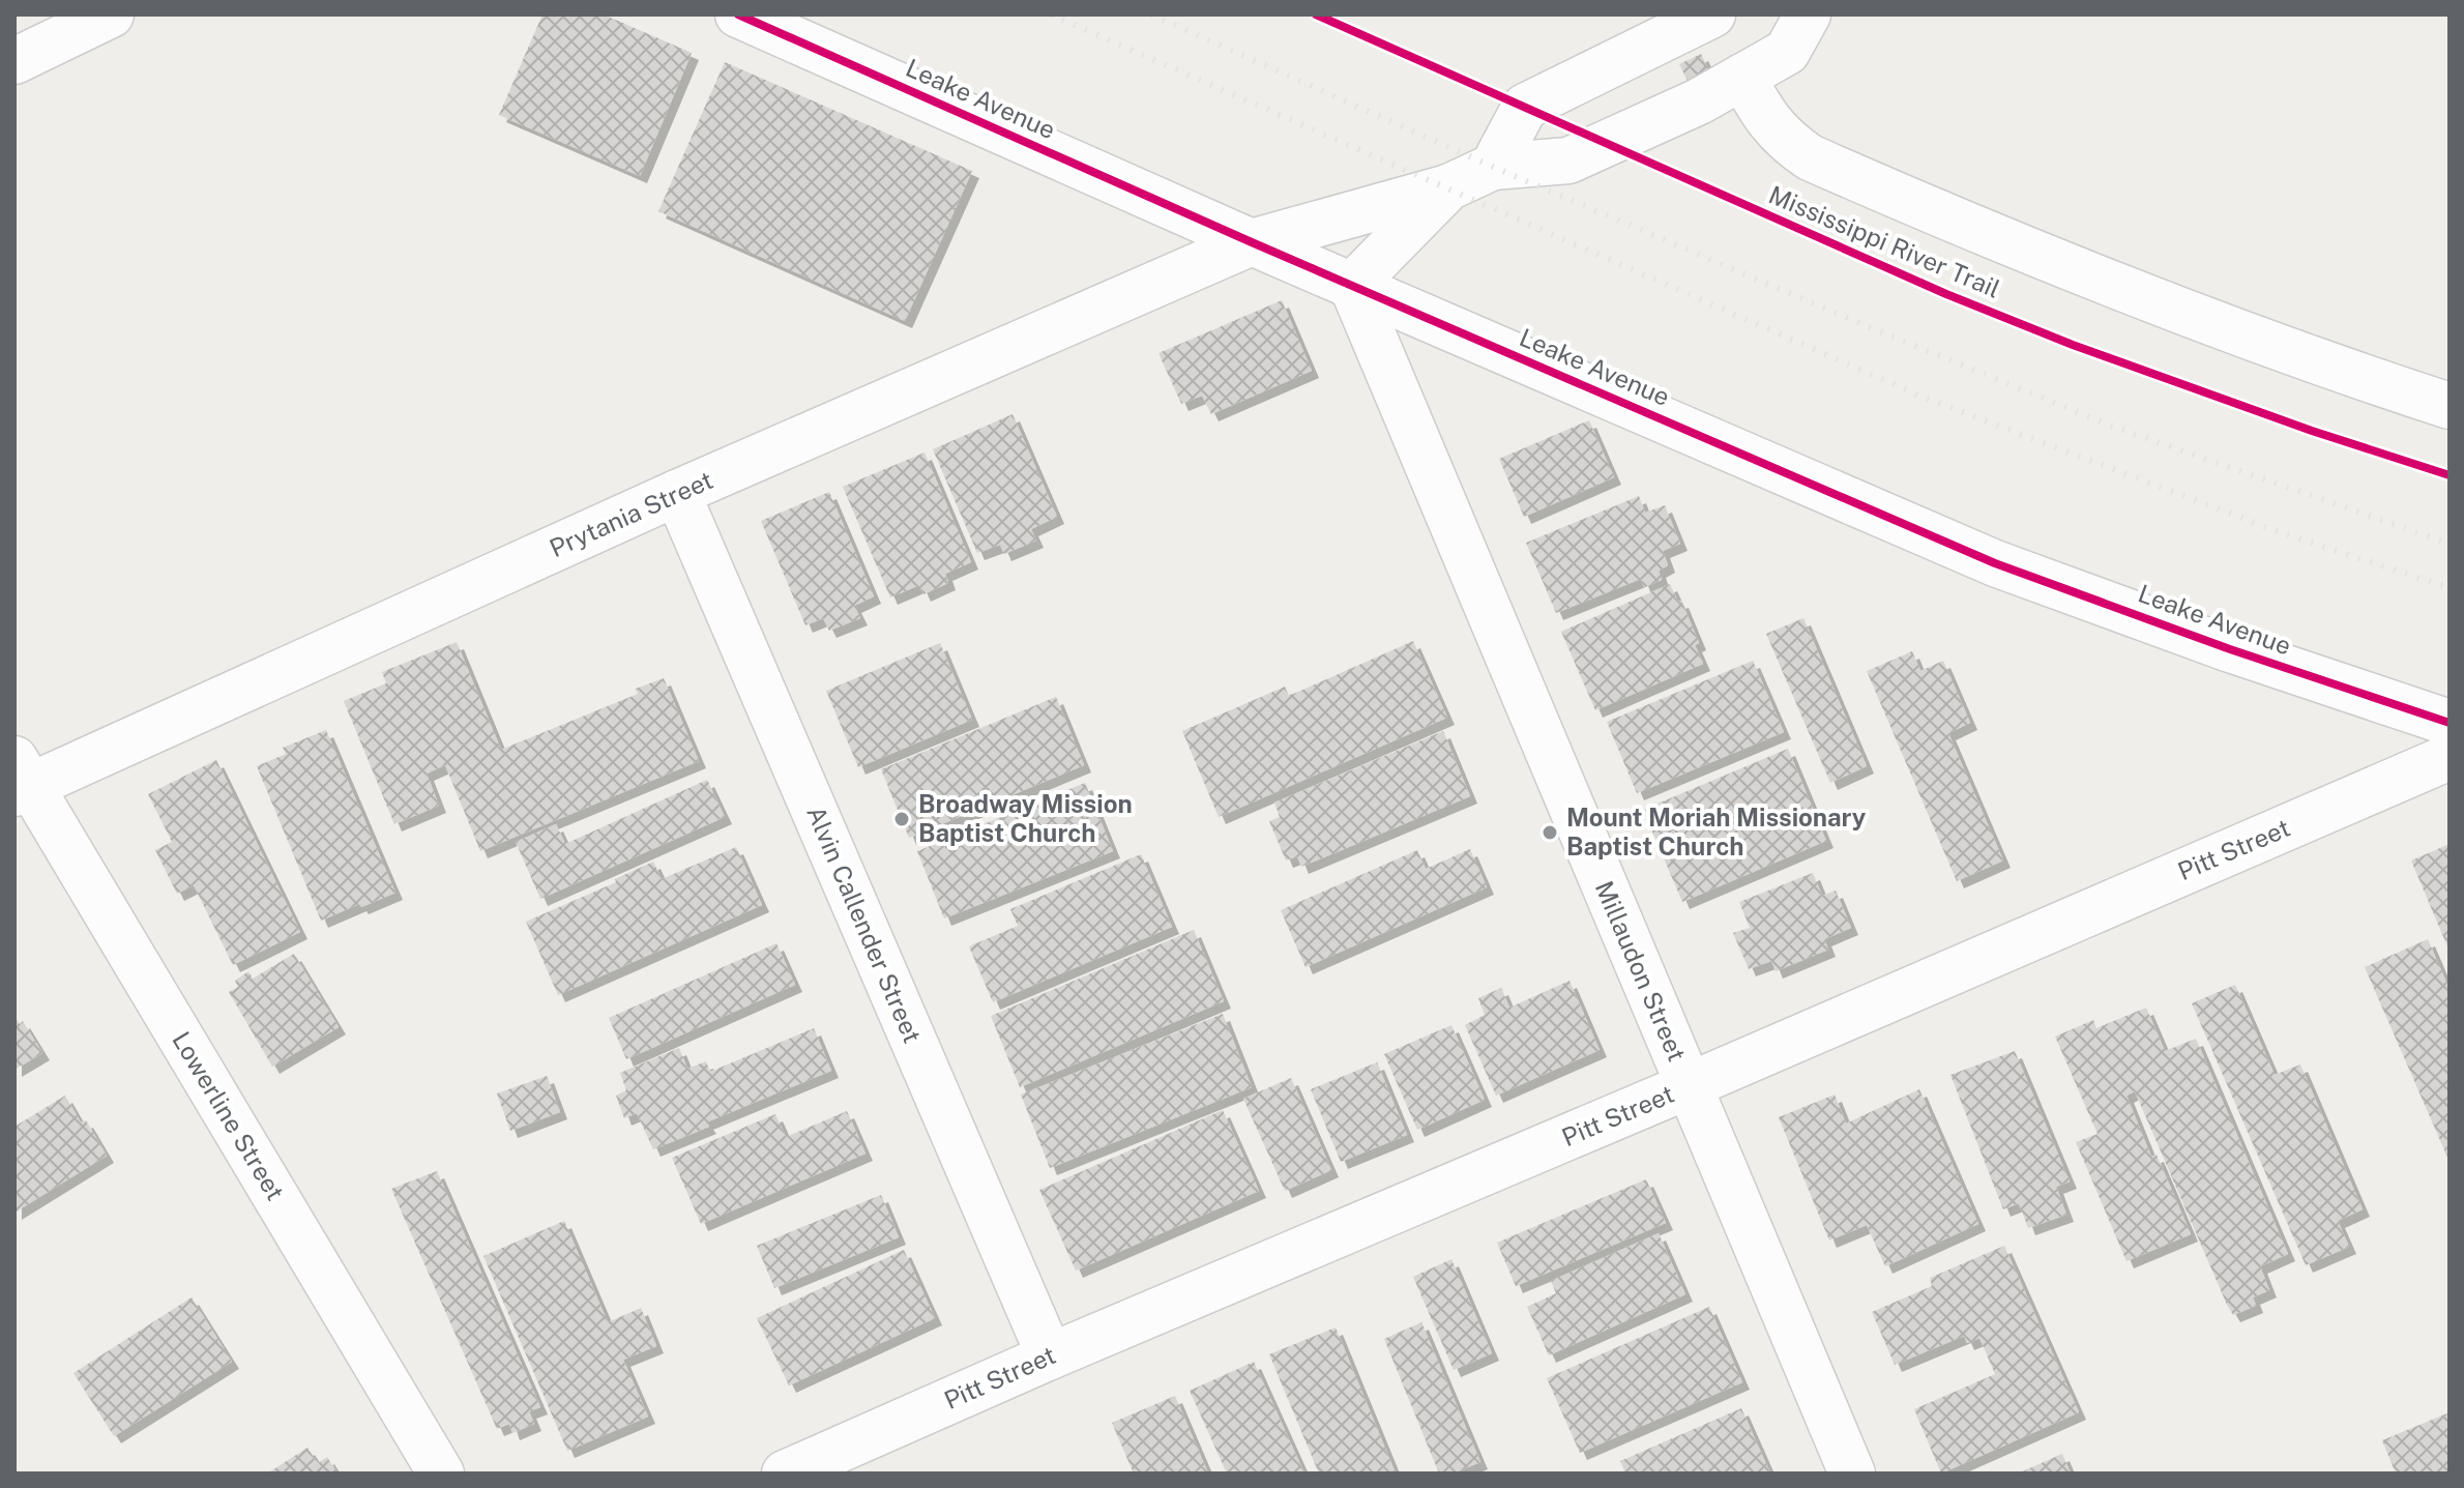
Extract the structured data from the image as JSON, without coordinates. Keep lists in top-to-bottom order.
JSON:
{
  "streets": {
    "street": [
      "Leake Avenue",
      "Prytania Street",
      "Pitt Street",
      "Alvin Callender Street",
      "Millaudon Street",
      "Lowerline Street"
    ],
    "cycle path": ["Mississippi River Trail"]
  },
  "crossings": [
    ["Leake Avenue", "Prytania Street"],
    ["Leake Avenue", "Millaudon Street"],
    ["Prytania Street", "Alvin Callender Street"],
    ["Prytania Street", "Lowerline Street"],
    ["Pitt Street", "Alvin Callender Street"],
    ["Pitt Street", "Millaudon Street"]
  ],
  "places": ["Broadway Mission Baptist Church", "Mount Moriah Missionary Baptist Church"]
}
